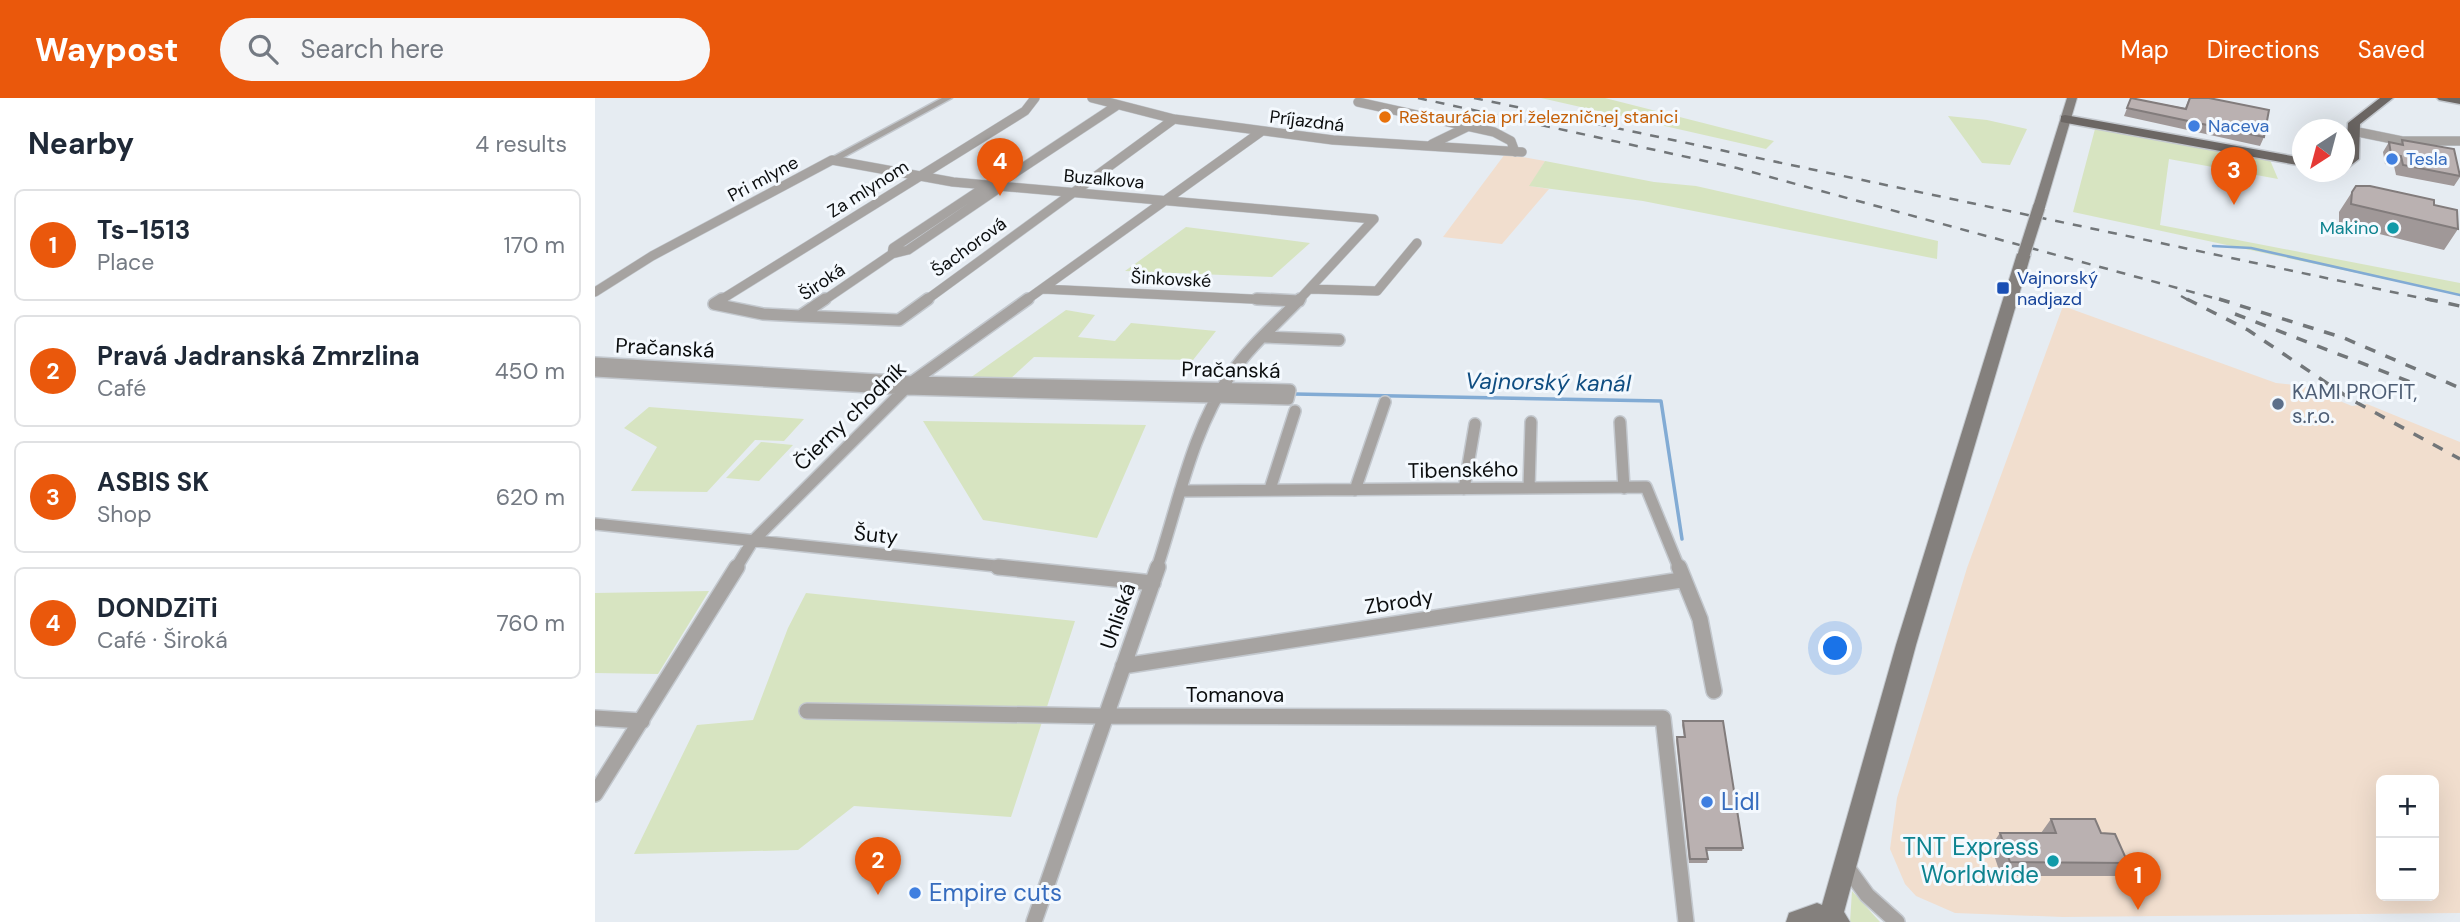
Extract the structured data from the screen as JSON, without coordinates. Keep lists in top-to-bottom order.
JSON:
{
  "streets": {
    "street": [
      "Príjazdná",
      "Pri mlyne",
      "Buzalkova",
      "Za mlynom",
      "Šachorová",
      "Šinkovské",
      "Široká",
      "Pračanská",
      "Čierny chodník",
      "Tibenského",
      "Šuty",
      "Zbrody",
      "Uhliská",
      "Tomanova"
    ]
  },
  "crossings": [
    ["Príjazdná", "Šachorová"],
    ["Príjazdná", "Široká"],
    ["Príjazdná", "Čierny chodník"],
    ["Pri mlyne", "Buzalkova"],
    ["Buzalkova", "Za mlynom"],
    ["Buzalkova", "Šachorová"],
    ["Buzalkova", "Široká"],
    ["Buzalkova", "Čierny chodník"],
    ["Buzalkova", "Uhliská"],
    ["Za mlynom", "Široká"],
    ["Šachorová", "Široká"],
    ["Šinkovské", "Čierny chodník"],
    ["Šinkovské", "Uhliská"],
    ["Pračanská", "Čierny chodník"],
    ["Pračanská", "Uhliská"],
    ["Čierny chodník", "Šuty"],
    ["Tibenského", "Zbrody"],
    ["Tibenského", "Uhliská"],
    ["Šuty", "Uhliská"],
    ["Zbrody", "Uhliská"],
    ["Uhliská", "Tomanova"]
  ],
  "water": ["Vajnorský kanál"],
  "places": {
    "other": [
      "Reštaurácia pri železničnej stanici",
      "Naceva",
      "Tesla",
      "Makino",
      "KAMI PROFIT, s.r.o.",
      "Lidl",
      "TNT Express Worldwide",
      "Empire cuts"
    ],
    "transit": ["Vajnorský nadjazd"]
  },
  "north": "bottom left",
  "page": {
    "header": "Waypost",
    "search": "Search here",
    "nav": ["Map", "Directions", "Saved"],
    "heading": ["Nearby", "4 results"],
    "pins": [
      "4",
      "3",
      "2",
      "1"
    ],
    "list": [
      {
        "mark": "1",
        "name": "Ts-1513",
        "note": "Place",
        "value": "170 m"
      },
      {
        "mark": "2",
        "name": "Pravá Jadranská Zmrzlina",
        "note": "Café",
        "value": "450 m"
      },
      {
        "mark": "3",
        "name": "ASBIS SK",
        "note": "Shop",
        "value": "620 m"
      },
      {
        "mark": "4",
        "name": "DONDZiTi",
        "note": "Café · Široká",
        "value": "760 m"
      }
    ],
    "map_buttons": ["+", "−"]
  }
}
